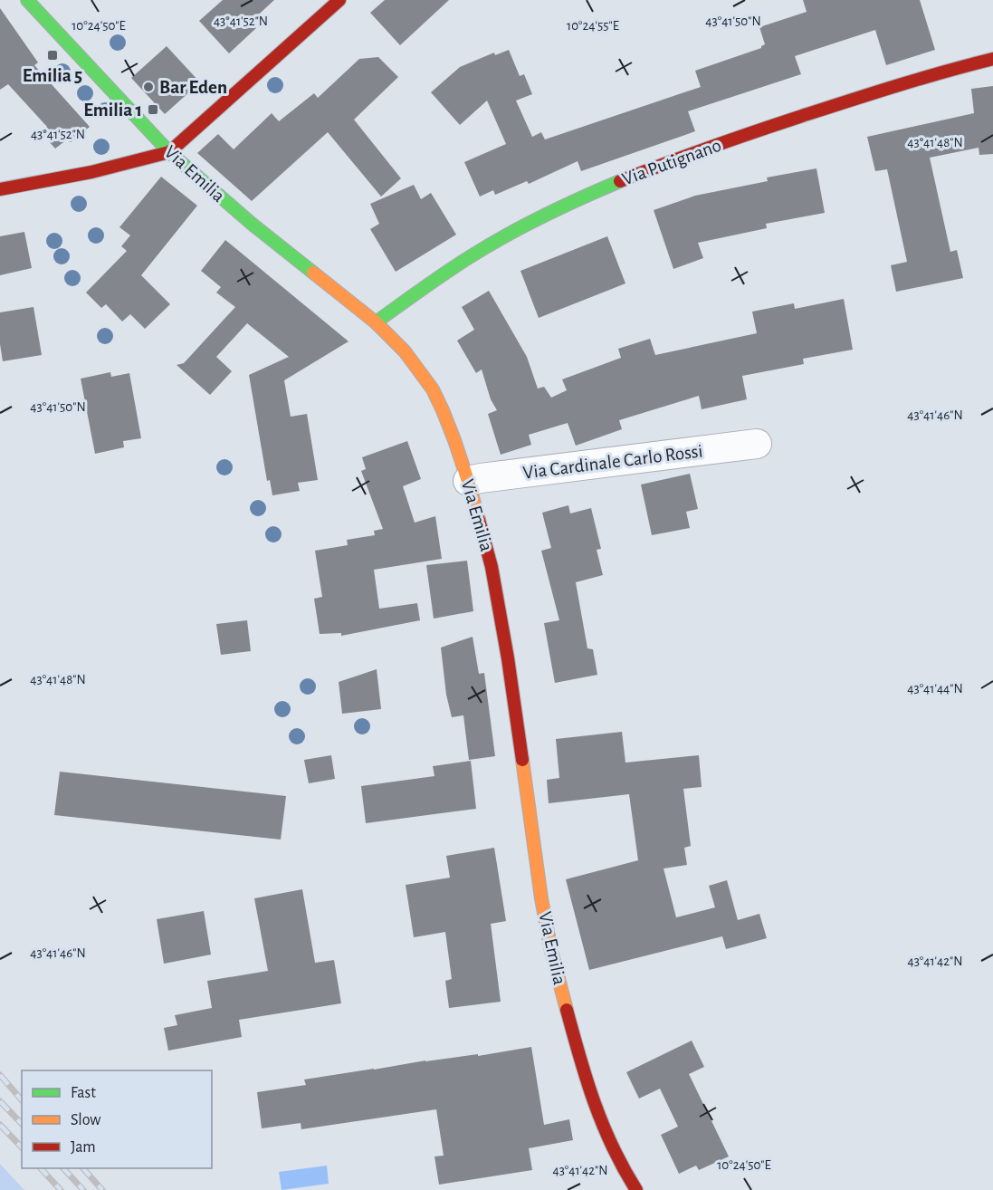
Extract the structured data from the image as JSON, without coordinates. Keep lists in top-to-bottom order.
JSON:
{
  "streets": {
    "main road": ["Via Putignano", "Via Emilia"],
    "street": ["Via Cardinale Carlo Rossi"]
  },
  "crossings": [
    ["Via Putignano", "Via Emilia"],
    ["Via Emilia", "Via Cardinale Carlo Rossi"]
  ],
  "places": {
    "transit": ["Emilia 5", "Emilia 1"],
    "other": ["Bar Eden"]
  },
  "legend": ["Fast", "Slow", "Jam"],
  "coordinates": [
    "43°41'50\"N",
    "43°41'52\"N",
    "10°24'50\"E",
    "10°24'55\"E",
    "43°41'48\"N",
    "43°41'46\"N",
    "43°41'44\"N",
    "43°41'42\"N"
  ]
}
